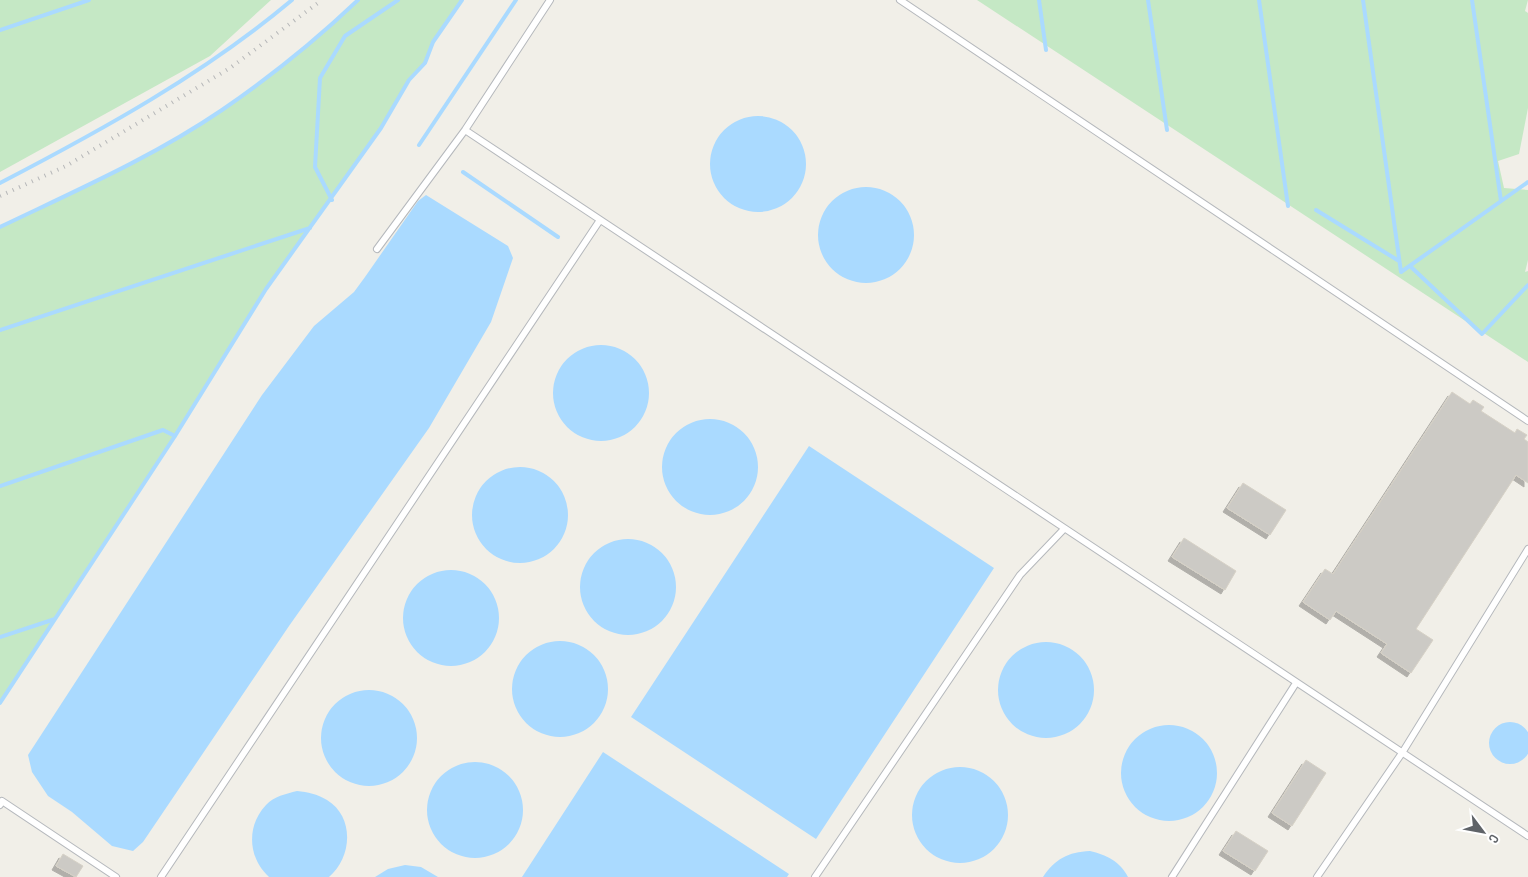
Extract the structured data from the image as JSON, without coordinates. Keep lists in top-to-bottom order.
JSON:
{
  "north": "bottom right"
}
